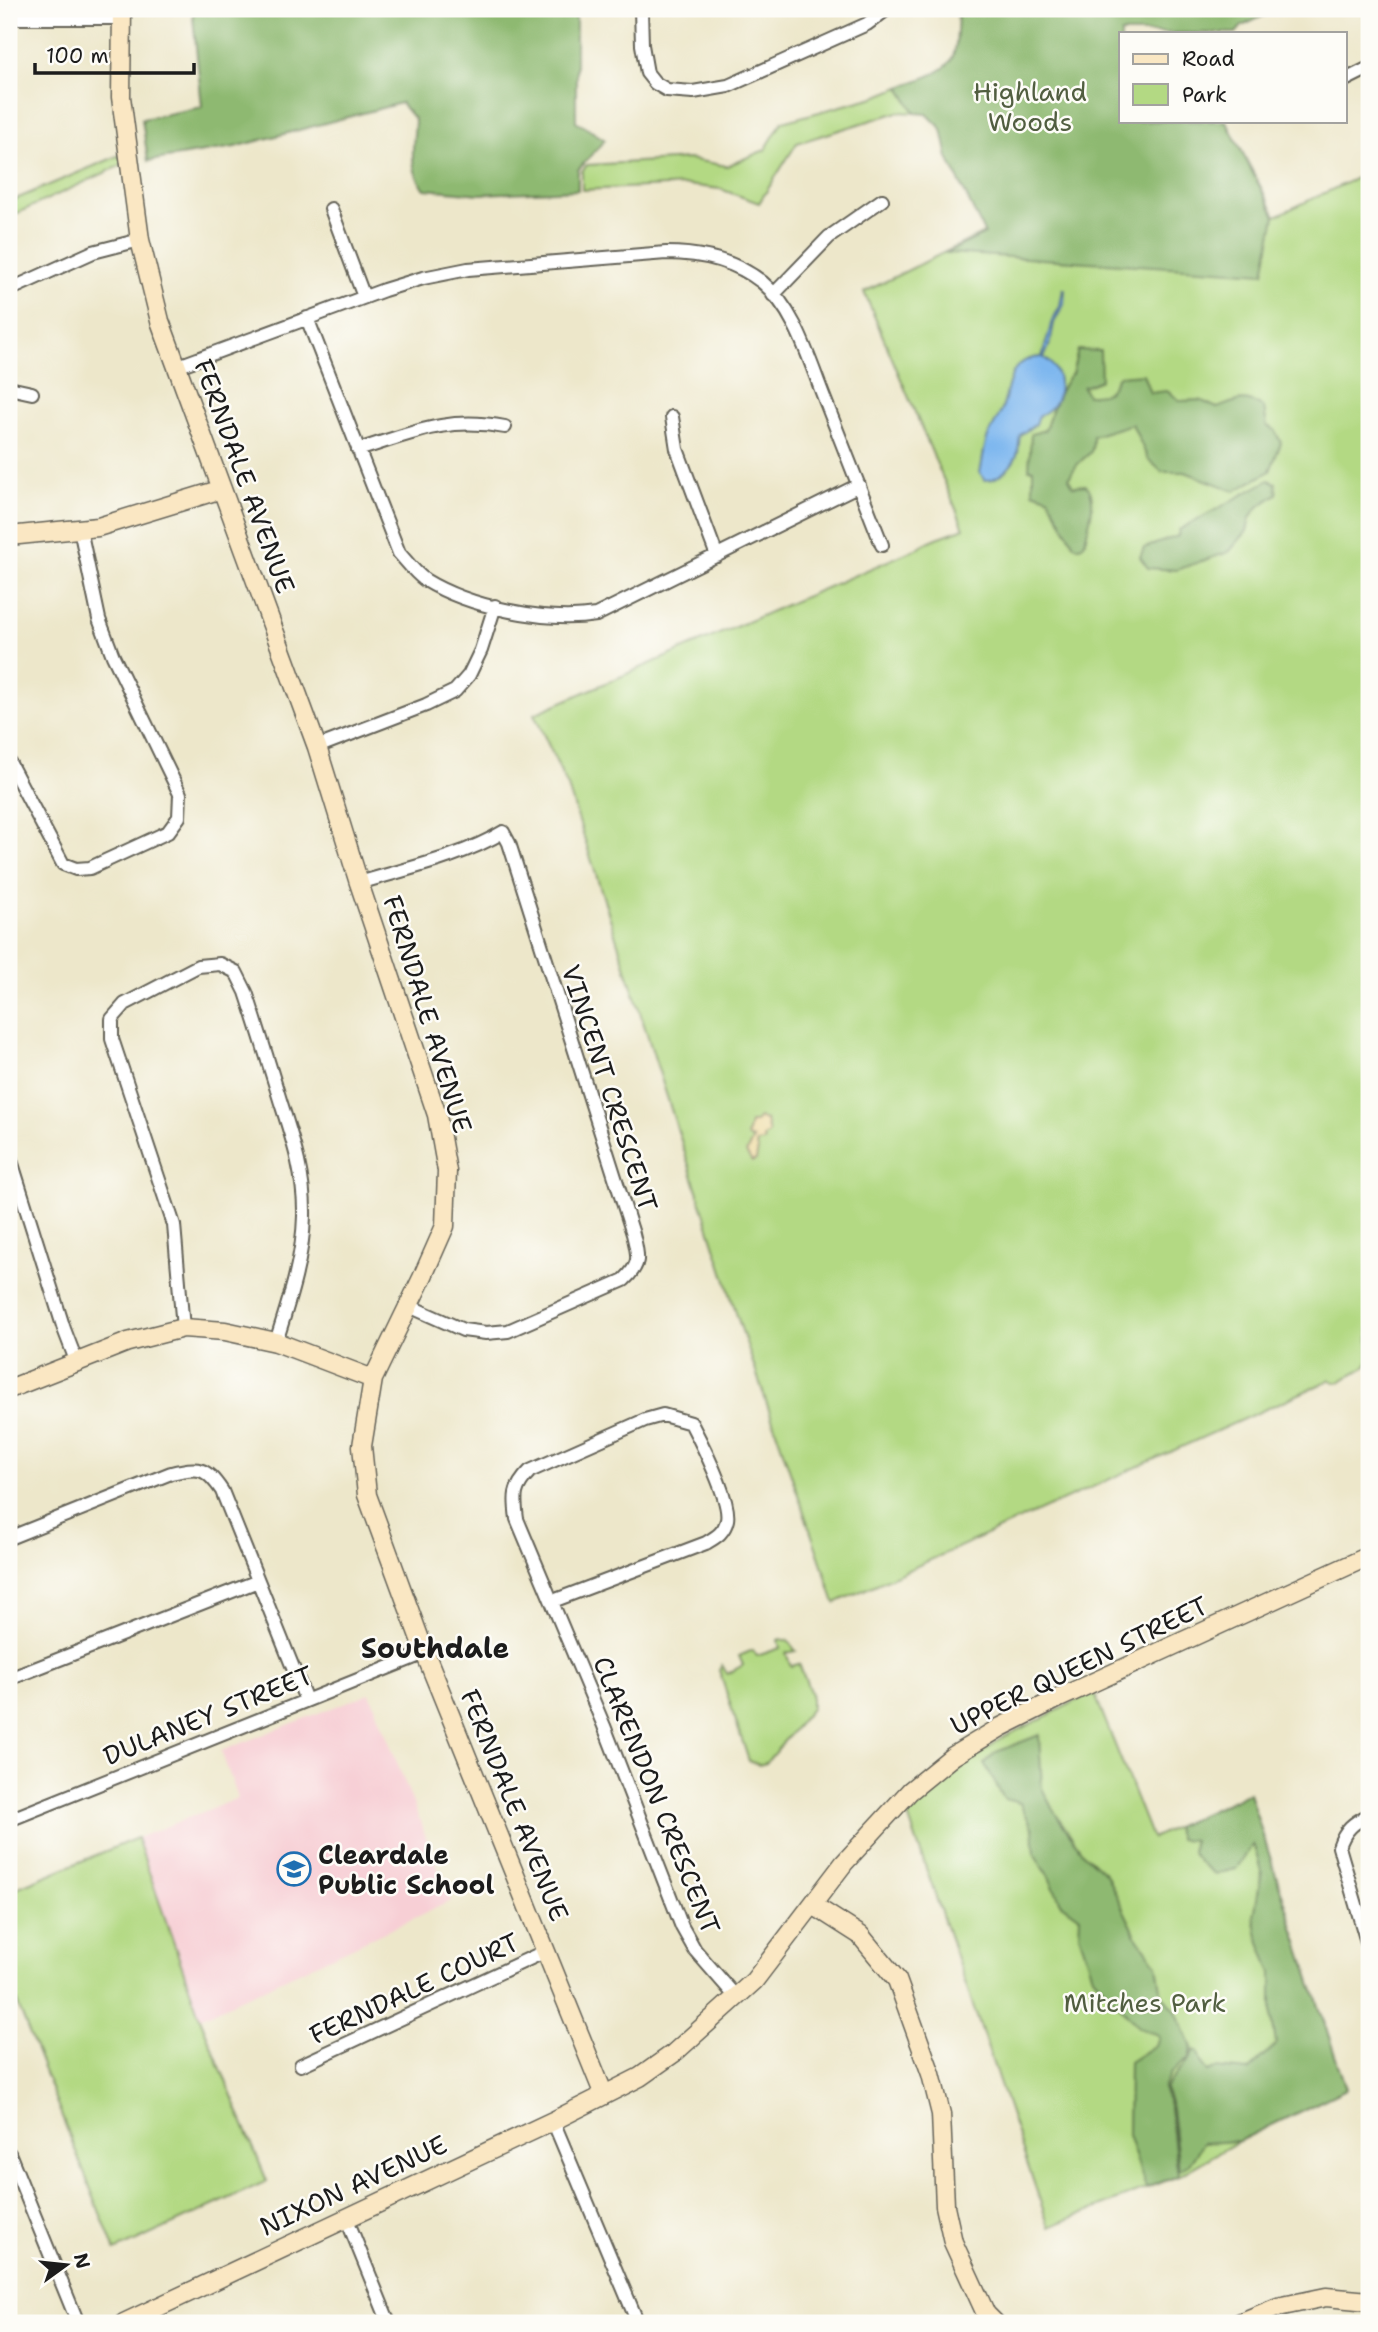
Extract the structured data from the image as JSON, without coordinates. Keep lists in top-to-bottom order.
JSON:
{
  "streets": {
    "street": [
      "FERNDALE AVENUE",
      "VINCENT CRESCENT",
      "UPPER QUEEN STREET",
      "DULANEY STREET",
      "CLARENDON CRESCENT",
      "FERNDALE COURT",
      "NIXON AVENUE"
    ]
  },
  "crossings": [
    ["FERNDALE AVENUE", "VINCENT CRESCENT"],
    ["FERNDALE AVENUE", "UPPER QUEEN STREET"],
    ["FERNDALE AVENUE", "DULANEY STREET"],
    ["FERNDALE AVENUE", "FERNDALE COURT"],
    ["FERNDALE AVENUE", "NIXON AVENUE"],
    ["UPPER QUEEN STREET", "CLARENDON CRESCENT"],
    ["UPPER QUEEN STREET", "NIXON AVENUE"]
  ],
  "districts": ["Southdale"],
  "parks": ["Highland Woods", "Mitches Park"],
  "places": {
    "school or university": ["Cleardale Public School"]
  },
  "legend": ["Road", "Park"],
  "scale_bar": "100 m",
  "north": "right"
}
